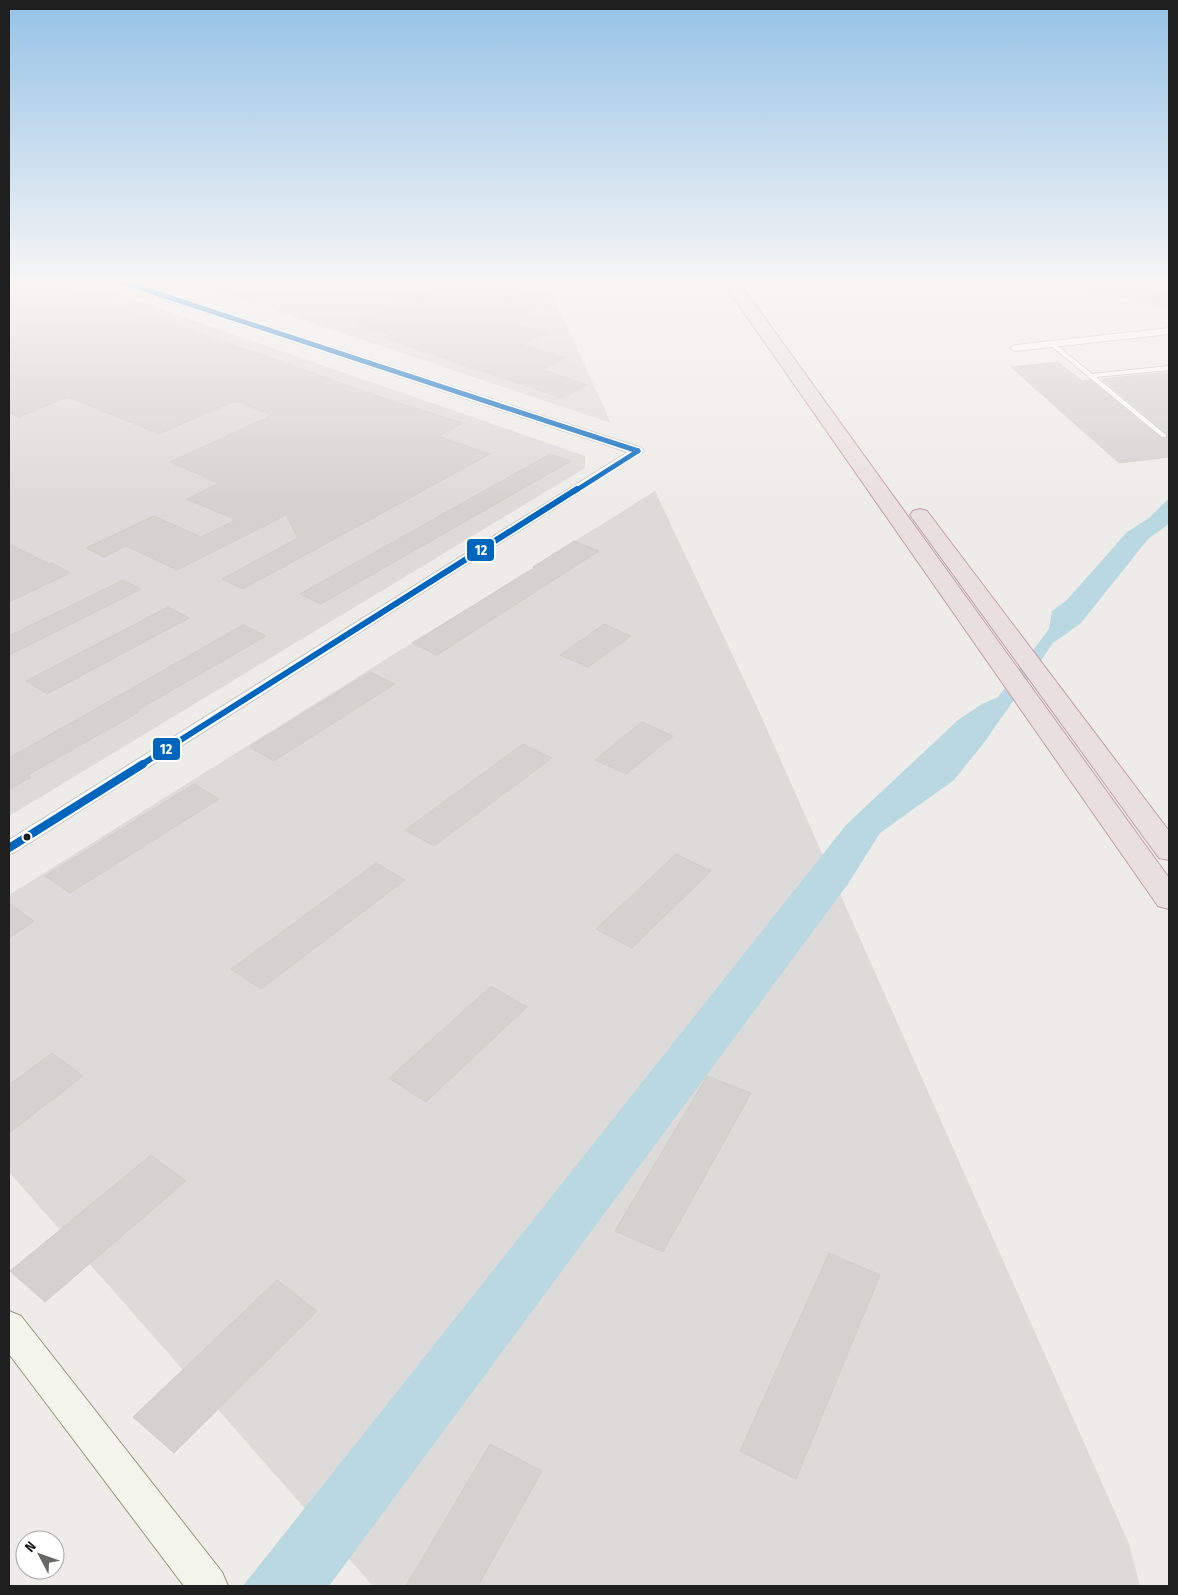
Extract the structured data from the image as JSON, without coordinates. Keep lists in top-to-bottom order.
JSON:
{
  "lines": ["transit line 12"],
  "north": "top left"
}
